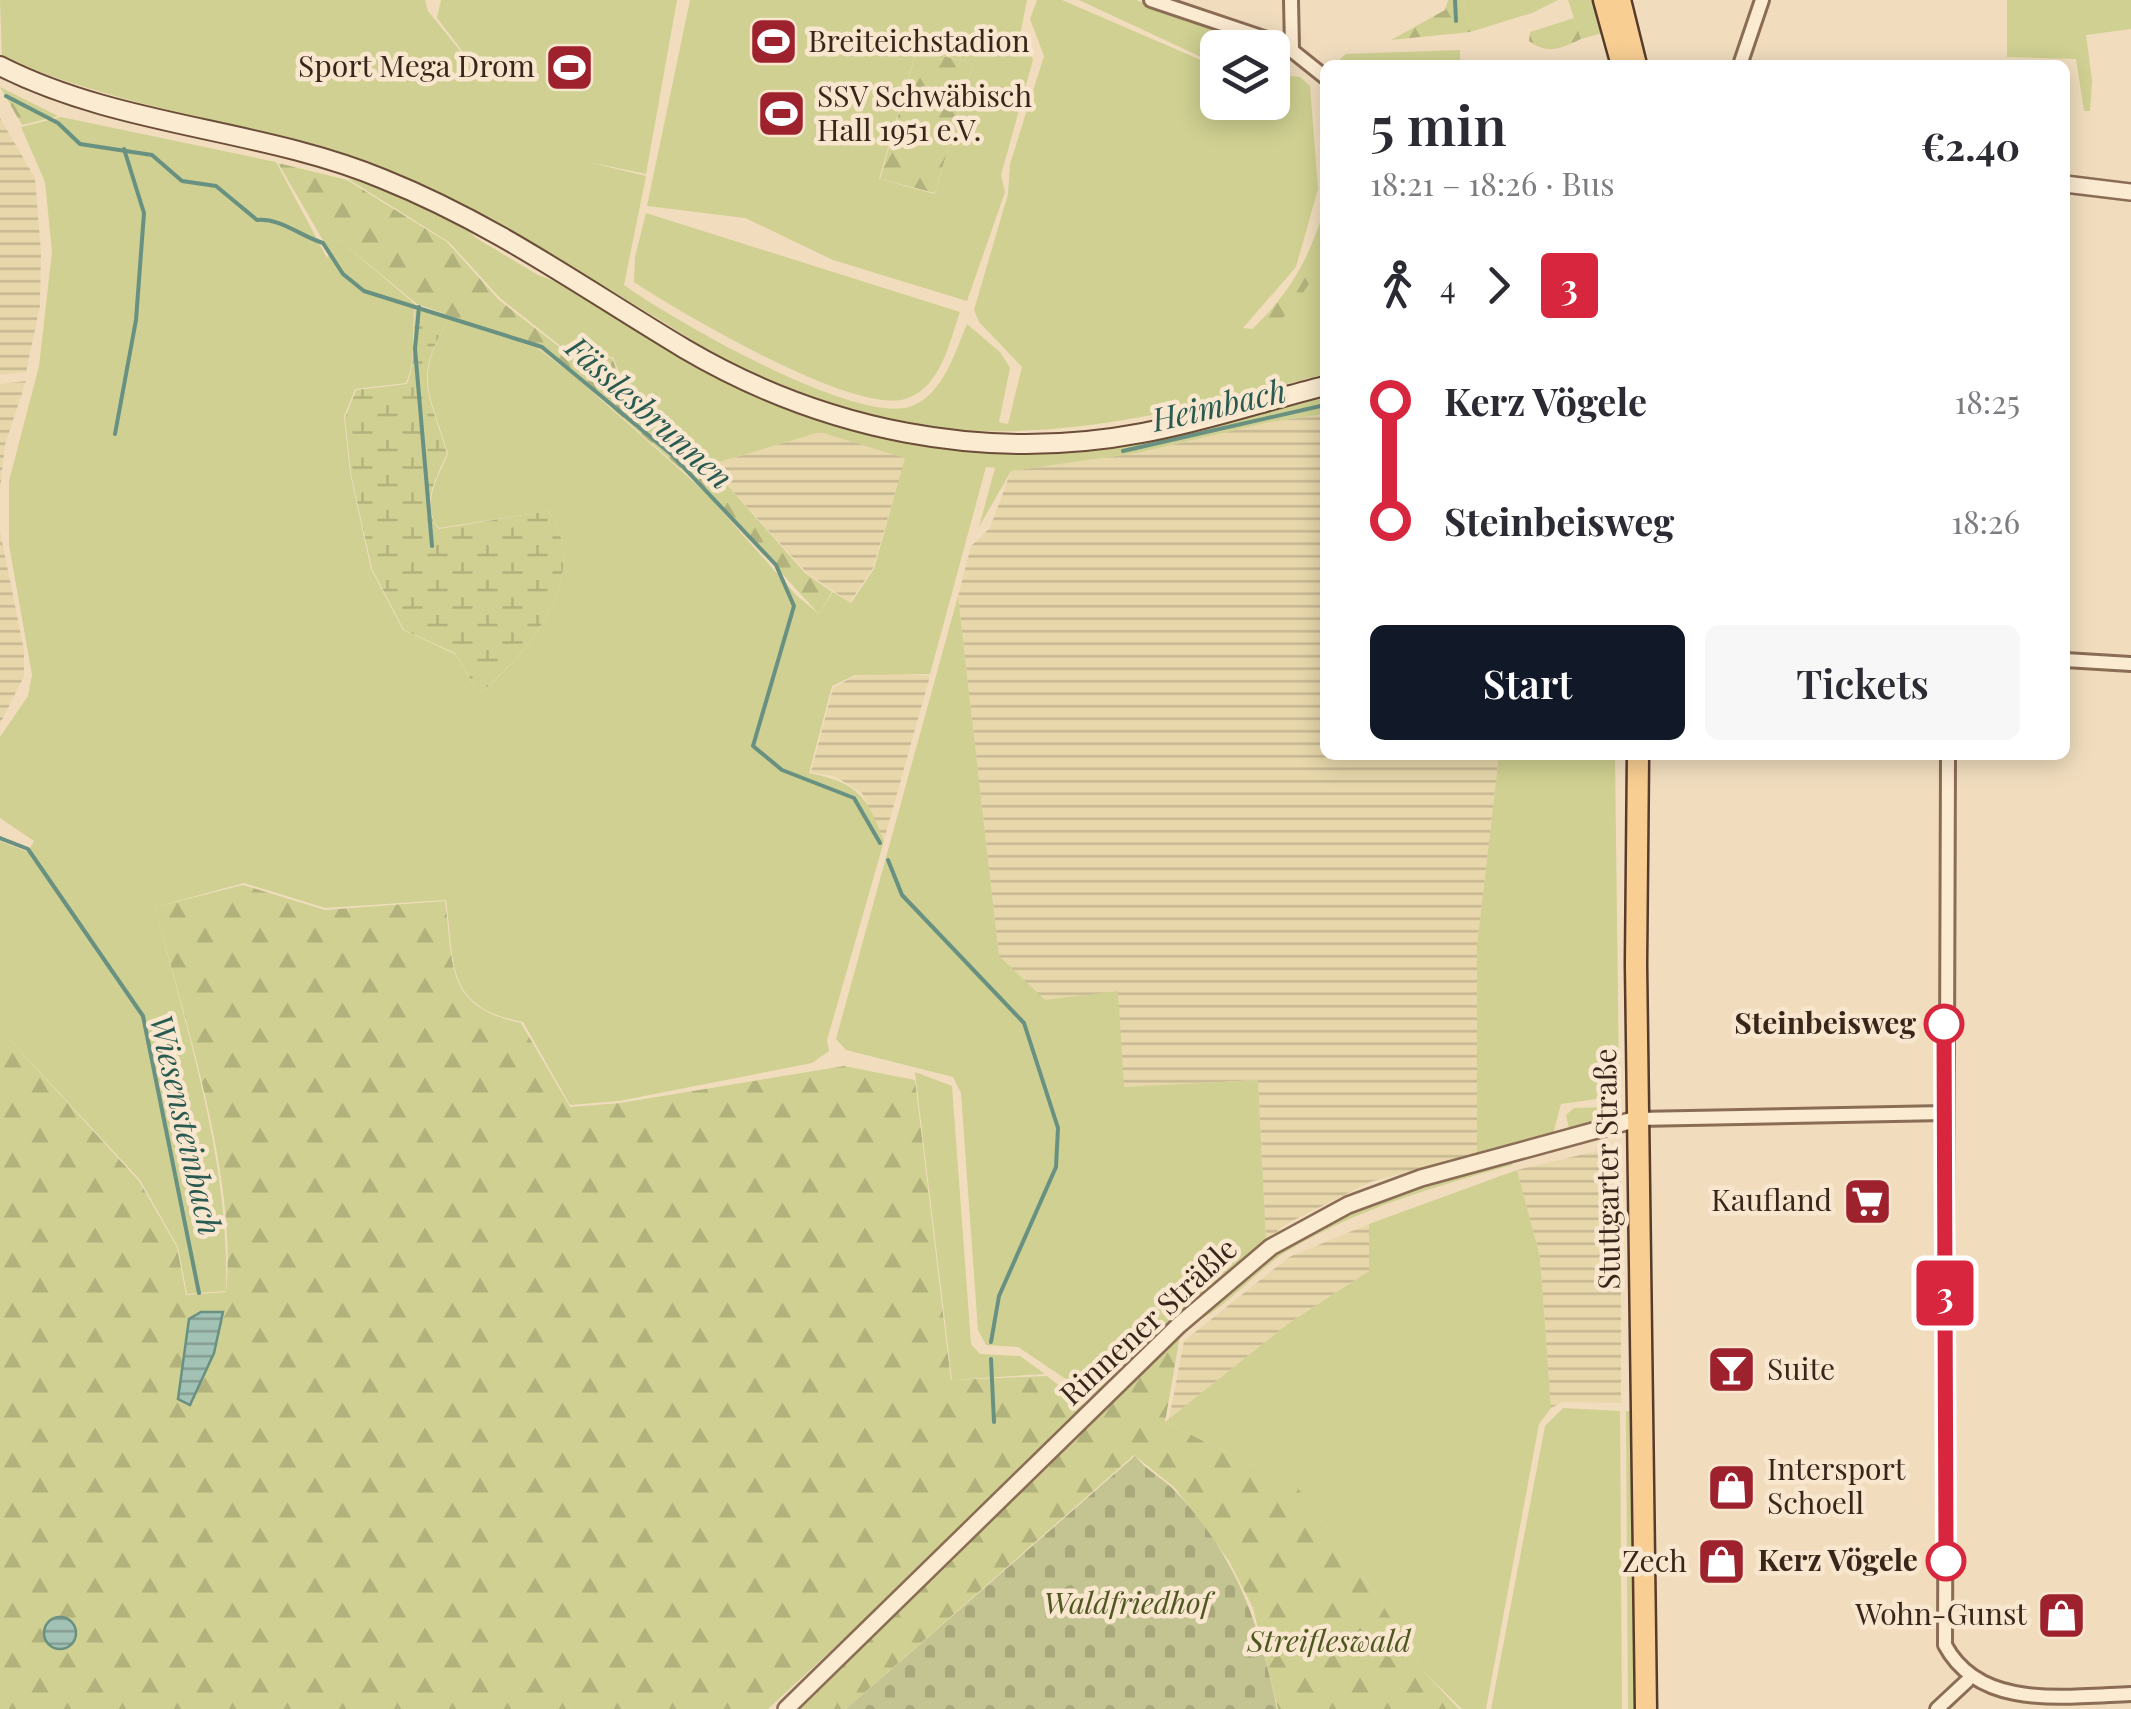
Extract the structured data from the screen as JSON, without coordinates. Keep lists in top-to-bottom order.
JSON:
{
  "streets": {
    "main road": ["Stuttgarter Straße"],
    "street": ["Rinnener Sträßle"]
  },
  "crossings": [
    ["Stuttgarter Straße", "Rinnener Sträßle"]
  ],
  "water": ["Heimbach", "Fässlesbrunnen", "Wiesensteinbach"],
  "parks": ["Waldfriedhof", "Streifleswald"],
  "places": {
    "sports": ["Breiteichstadion", "Sport Mega Drom", "SSV Schwäbisch Hall 1951 e.V."],
    "other": ["Steinbeisweg", "Kerz Vögele"],
    "supermarket": ["Kaufland"],
    "bar": ["Suite"],
    "shop": ["Intersport Schoell", "Zech", "Wohn-Gunst"]
  },
  "lines": ["bus line 3"],
  "page": {
    "on_map": "3",
    "heading": ["5 min", "18:21 – 18:26 · Bus", "€2.40"],
    "legs": ["4", "3"],
    "list": [
      {
        "name": "Kerz Vögele",
        "value": "18:25"
      },
      {
        "name": "Steinbeisweg",
        "value": "18:26"
      }
    ],
    "buttons": ["Start", "Tickets"]
  }
}
